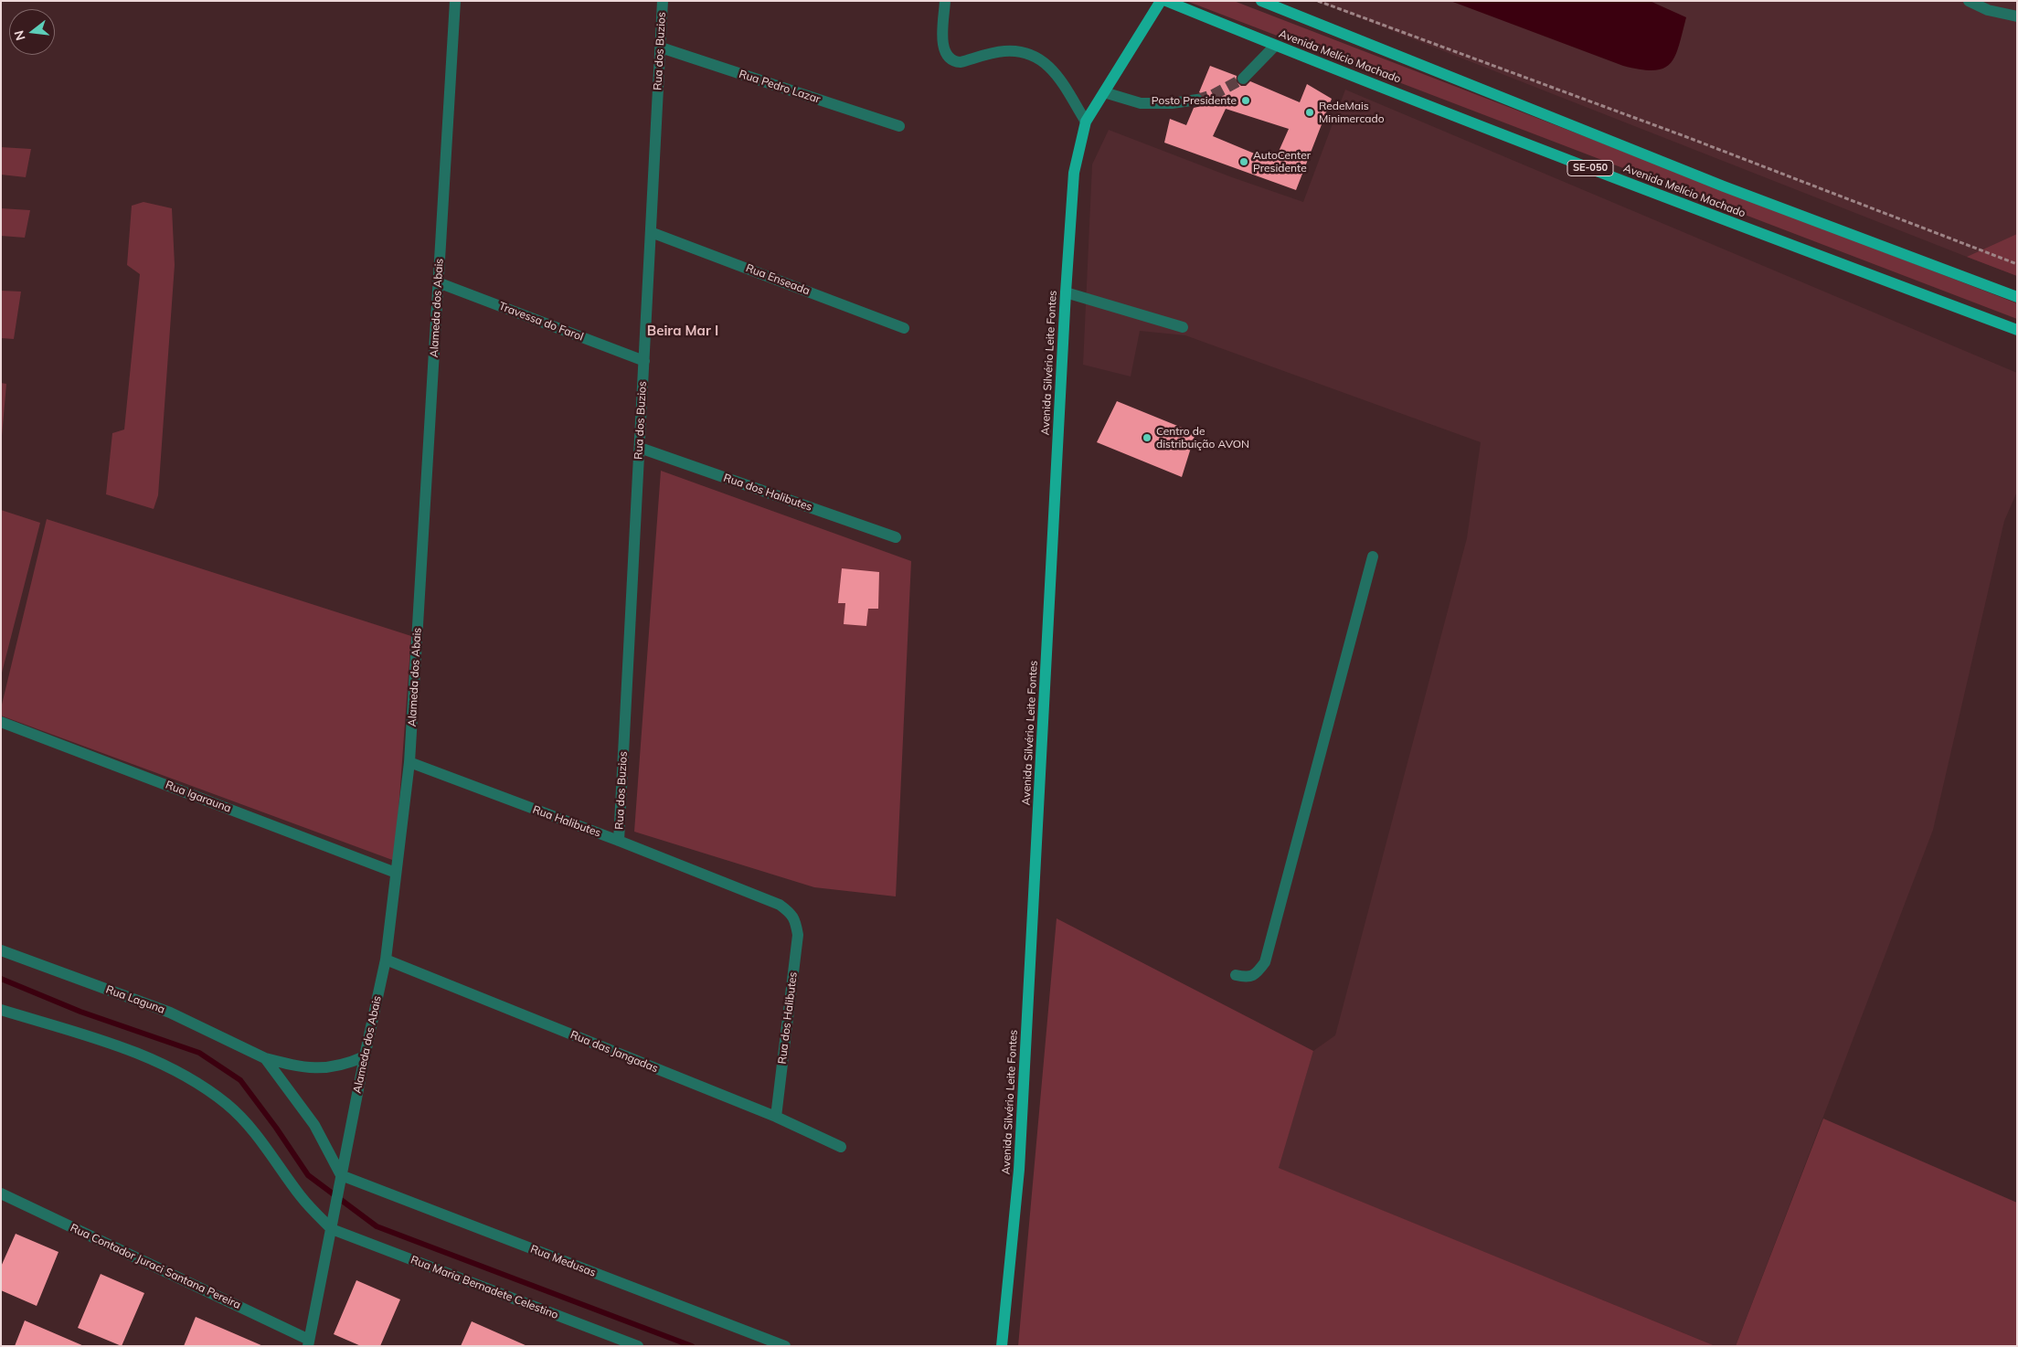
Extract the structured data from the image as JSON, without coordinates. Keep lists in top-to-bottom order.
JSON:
{
  "streets": {
    "main road": ["Avenida Melício Machado", "SE-050", "Avenida Silvério Leite Fontes"],
    "street": [
      "Rua dos Buzios",
      "Rua Pedro Lazar",
      "Rua Enseada",
      "Alameda dos Abais",
      "Travessa do Farol",
      "Rua dos Halibutes",
      "Rua Igarauna",
      "Rua Halibutes",
      "Rua Laguna",
      "Rua das Jangadas",
      "Rua Medusas",
      "Rua Contador Juraci Santana Pereira",
      "Rua Maria Bernadete Celestino"
    ]
  },
  "crossings": [
    ["Rua dos Buzios", "Rua Pedro Lazar"],
    ["Rua dos Buzios", "Rua Enseada"],
    ["Rua dos Buzios", "Travessa do Farol"],
    ["Rua dos Buzios", "Rua dos Halibutes"],
    ["Rua dos Buzios", "Rua Halibutes"],
    ["Alameda dos Abais", "Travessa do Farol"],
    ["Alameda dos Abais", "Rua Igarauna"],
    ["Alameda dos Abais", "Rua Halibutes"],
    ["Alameda dos Abais", "Rua Laguna"],
    ["Alameda dos Abais", "Rua das Jangadas"],
    ["Alameda dos Abais", "Rua Medusas"],
    ["Alameda dos Abais", "Rua Contador Juraci Santana Pereira"],
    ["Alameda dos Abais", "Rua Maria Bernadete Celestino"],
    ["Rua dos Halibutes", "Rua Halibutes"],
    ["Rua dos Halibutes", "Rua das Jangadas"],
    ["Rua Laguna", "Rua Medusas"]
  ],
  "districts": ["Beira Mar I"],
  "places": [
    "Posto Presidente",
    "RedeMais Minimercado",
    "AutoCenter Presidente",
    "Centro de distribuição AVON"
  ],
  "north": "left"
}
